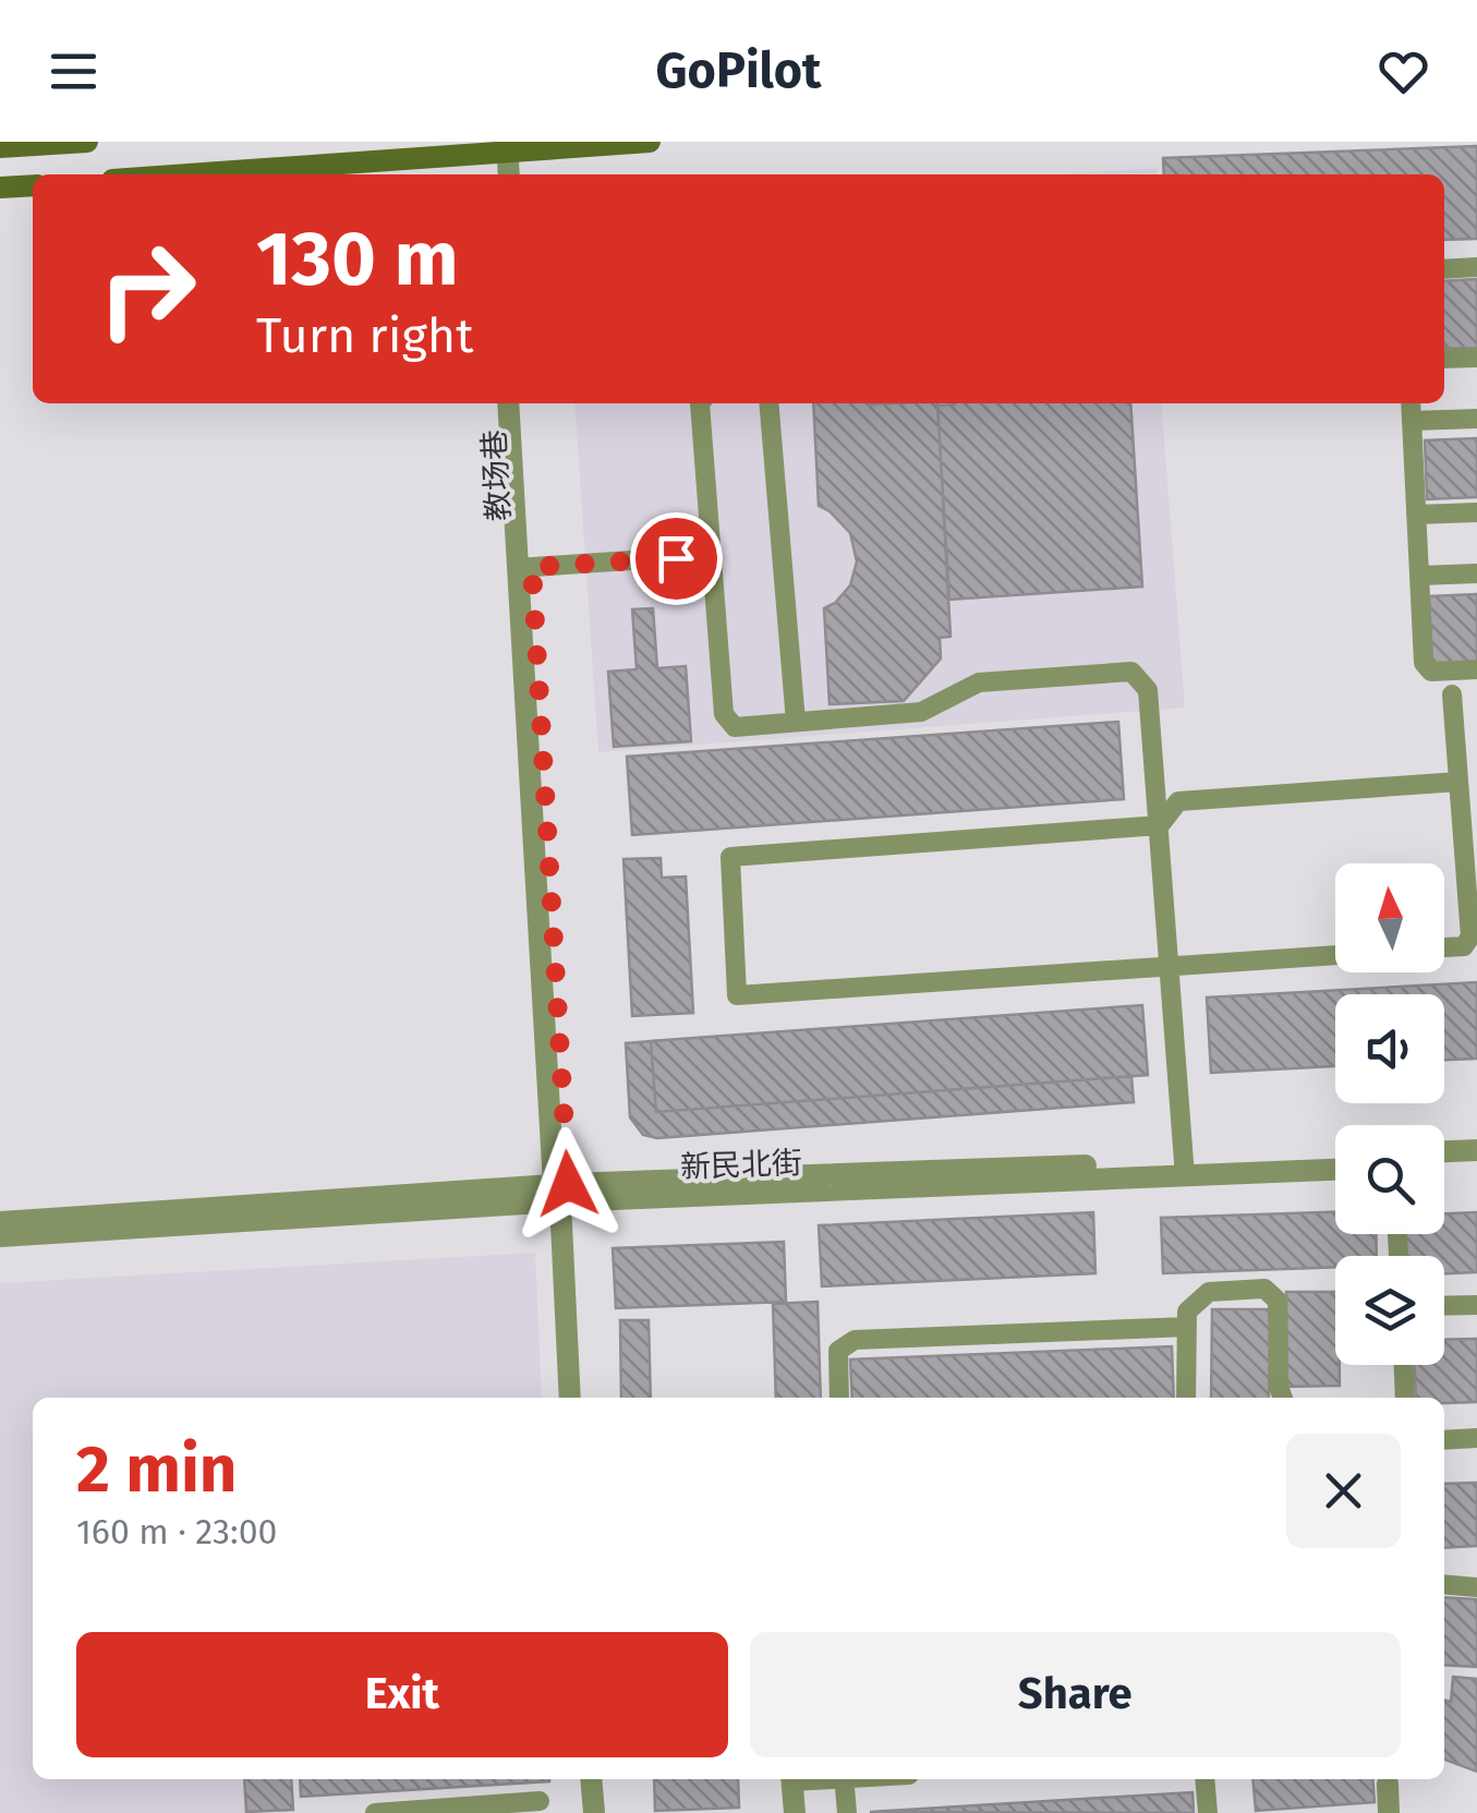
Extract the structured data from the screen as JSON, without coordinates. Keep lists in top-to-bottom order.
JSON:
{
  "streets": {
    "street": ["教场巷", "新民北街"]
  },
  "crossings": [
    ["教场巷", "新民北街"]
  ],
  "north": "top",
  "page": {
    "header": "GoPilot",
    "turn": ["130 m", "Turn right"],
    "heading": ["2 min", "160 m · 23:00"],
    "buttons": ["Exit", "Share"]
  }
}
